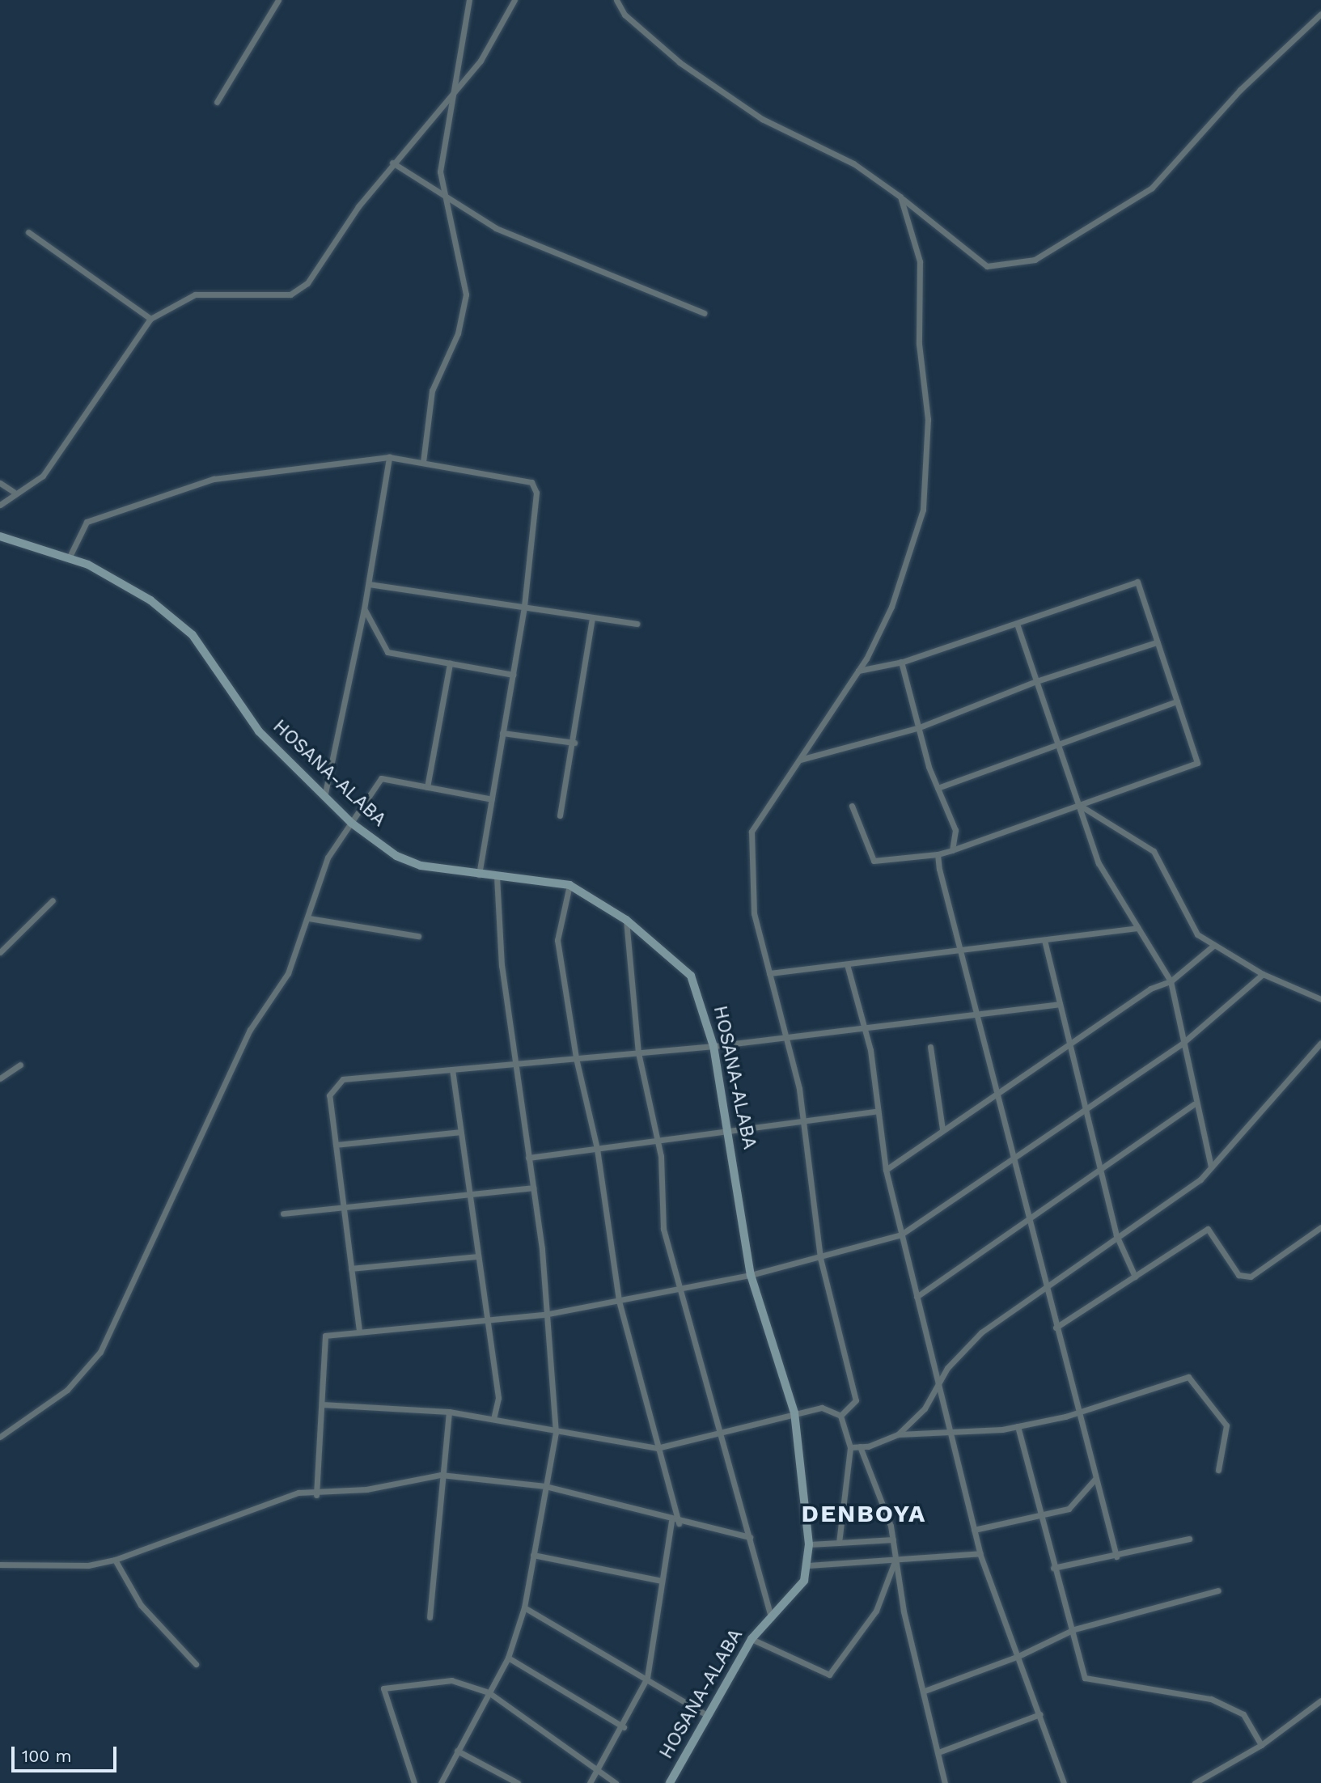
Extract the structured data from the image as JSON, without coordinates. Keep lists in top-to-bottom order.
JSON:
{
  "streets": {
    "main road": ["HOSANA-ALABA"]
  },
  "districts": ["DENBOYA"],
  "scale_bar": "100 m"
}
